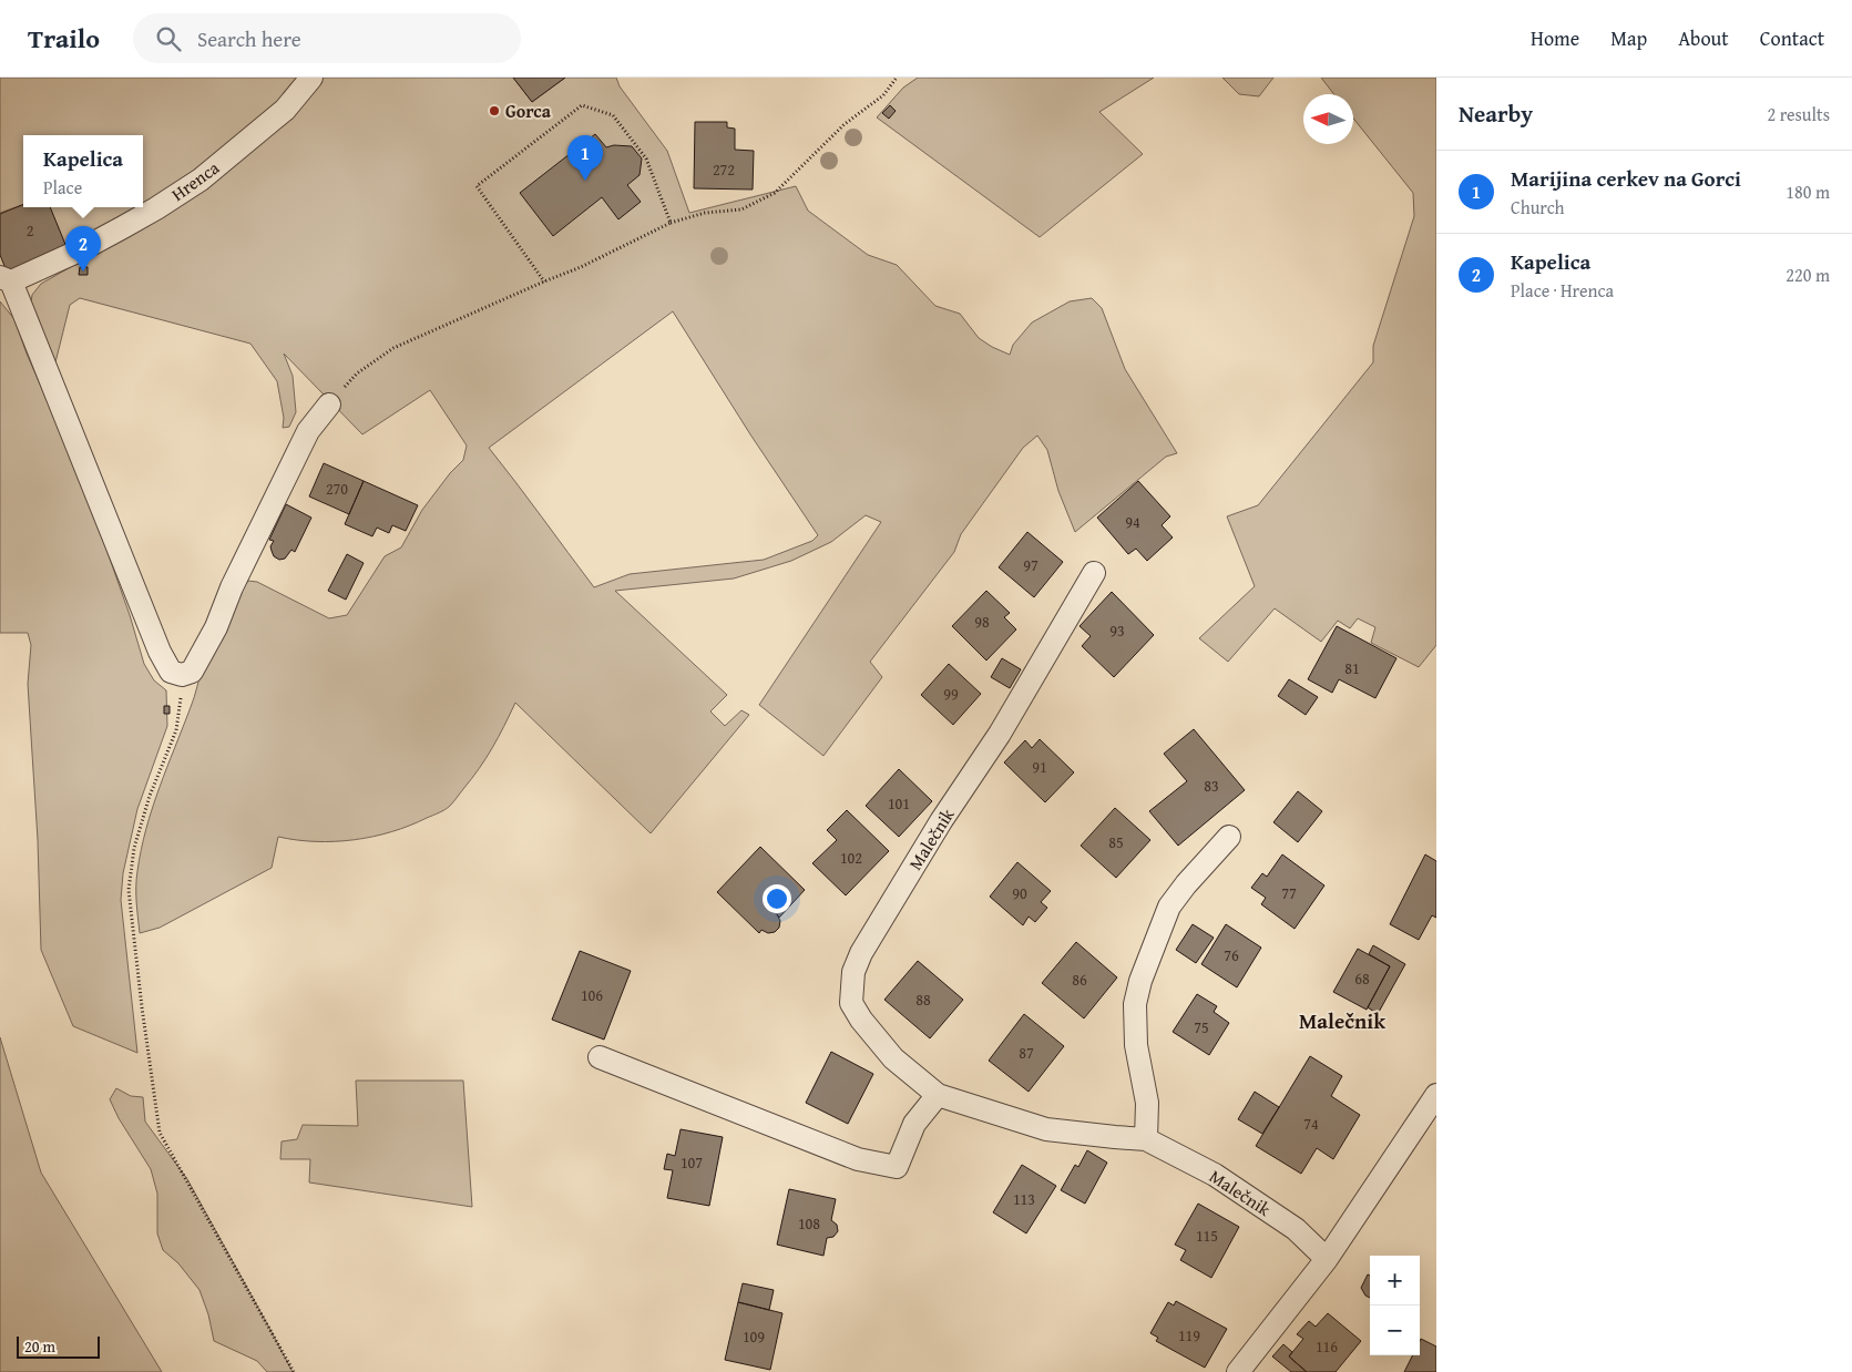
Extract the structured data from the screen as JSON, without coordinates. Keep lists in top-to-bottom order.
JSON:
{
  "streets": {
    "street": ["Hrenca", "Malečnik"]
  },
  "districts": ["Malečnik"],
  "places": ["Gorca"],
  "house_numbers": [
    "272",
    "2",
    "270",
    "94",
    "97",
    "98",
    "93",
    "81",
    "99",
    "91",
    "83",
    "101",
    "85",
    "102",
    "90",
    "77",
    "76",
    "68",
    "86",
    "106",
    "88",
    "75",
    "87",
    "74",
    "107",
    "113",
    "108",
    "115",
    "119",
    "109",
    "116"
  ],
  "scale_bar": "20 m",
  "north": "left",
  "page": {
    "header": "Trailo",
    "search": "Search here",
    "nav": [
      "Home",
      "Map",
      "About",
      "Contact"
    ],
    "heading": ["Nearby", "2 results"],
    "pins": ["1", "2"],
    "popup": ["Kapelica", "Place"],
    "list": [
      {
        "mark": "1",
        "name": "Marijina cerkev na Gorci",
        "note": "Church",
        "value": "180 m"
      },
      {
        "mark": "2",
        "name": "Kapelica",
        "note": "Place · Hrenca",
        "value": "220 m"
      }
    ],
    "map_buttons": ["+", "−"],
    "scale": "20 m"
  }
}
